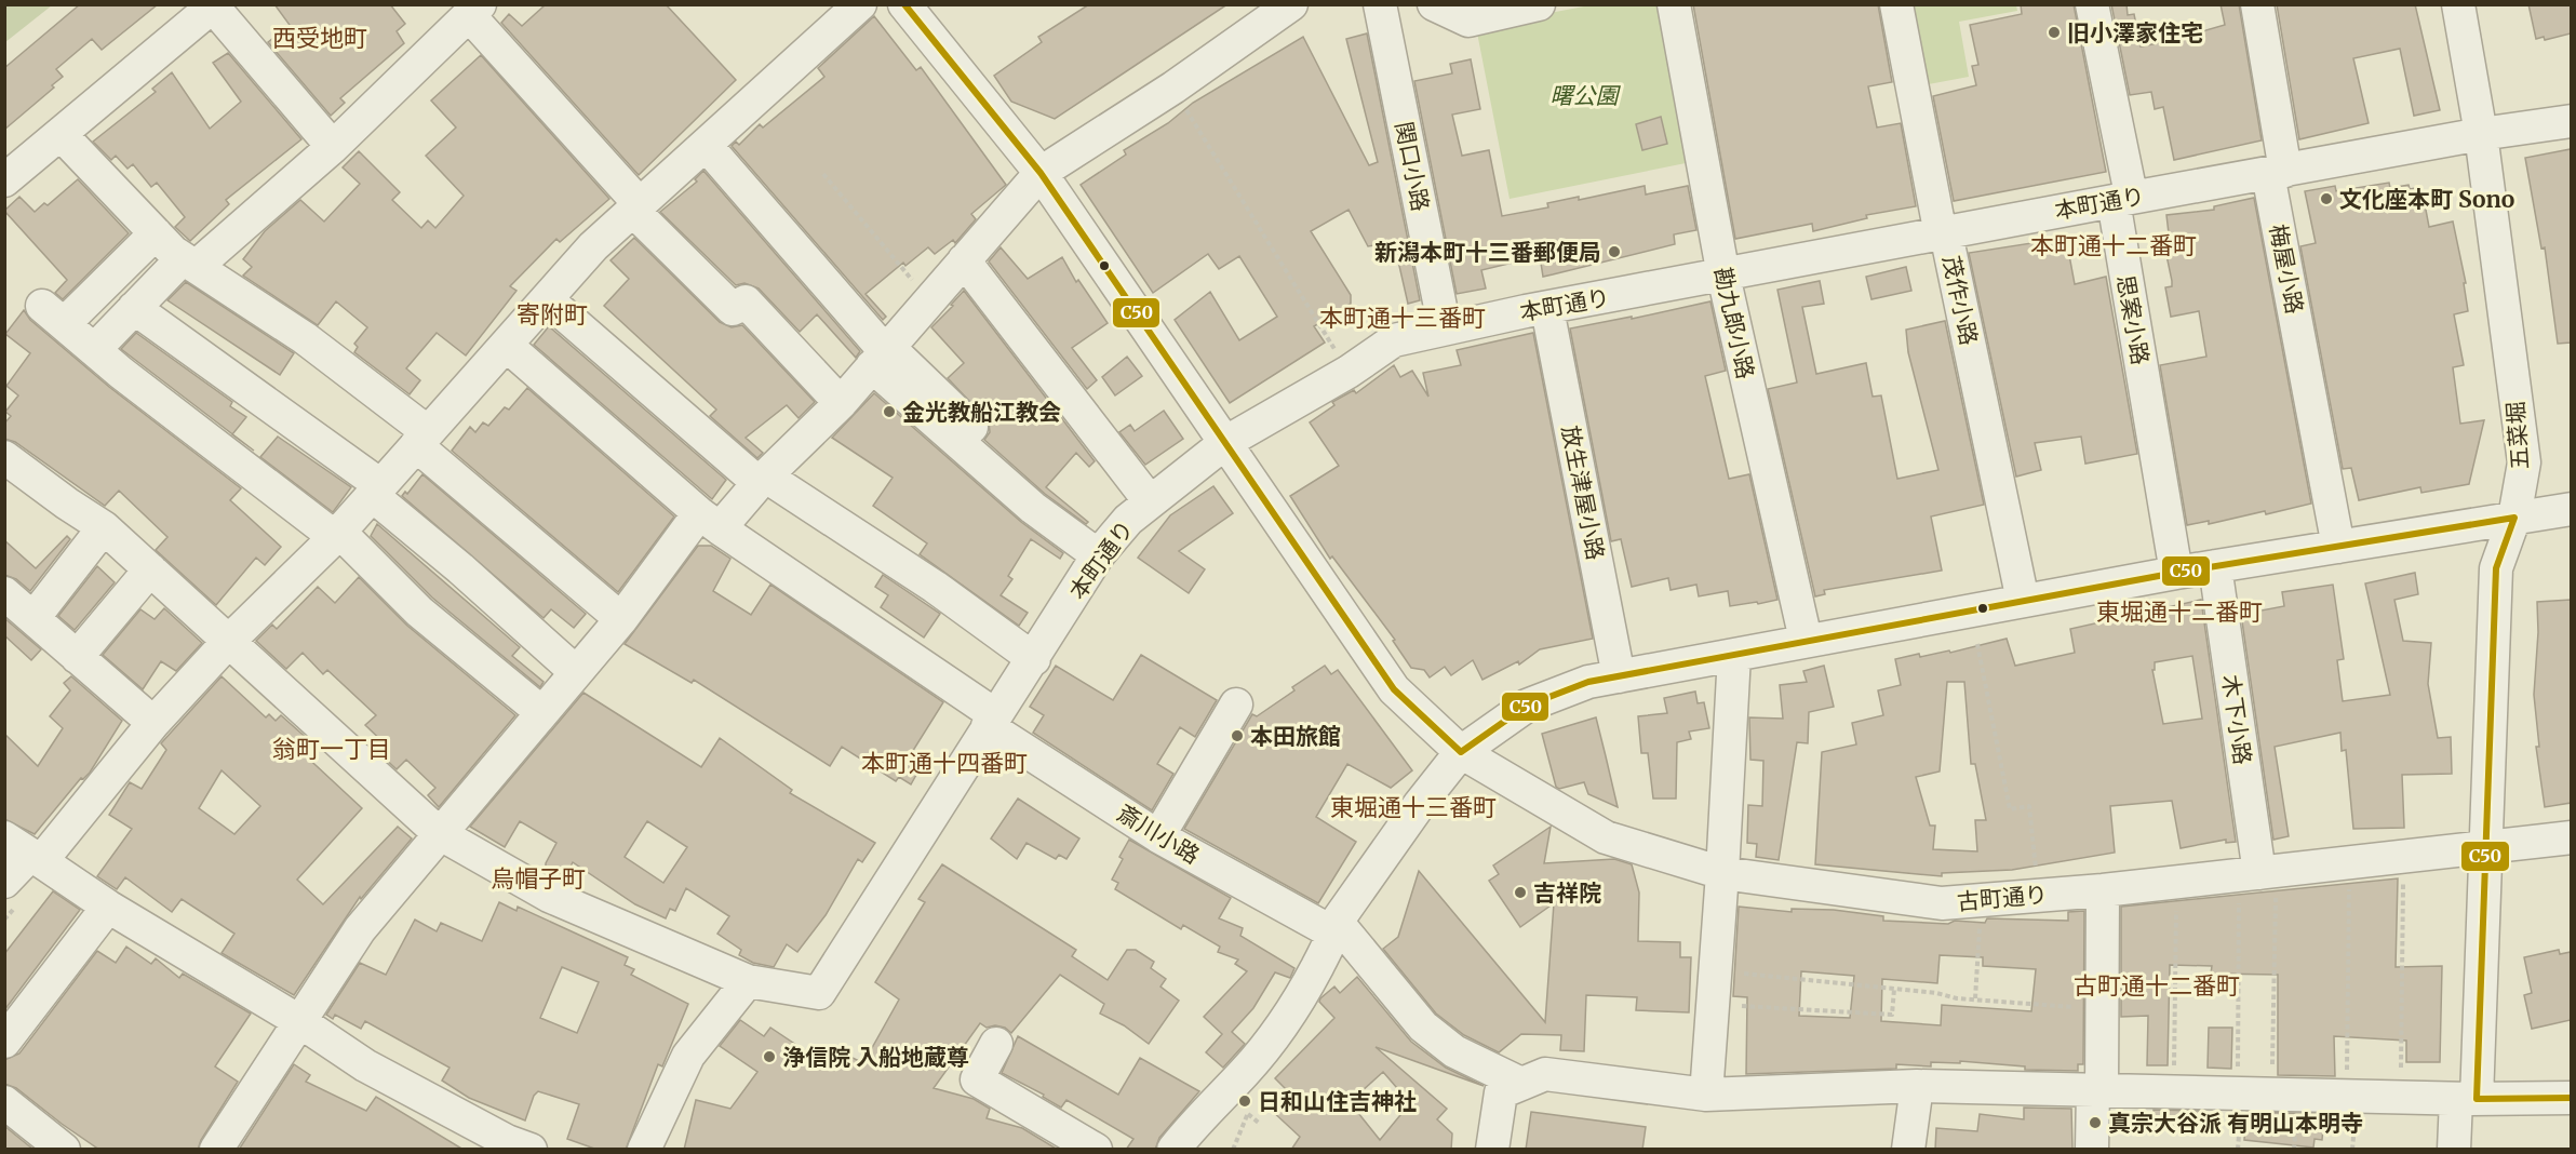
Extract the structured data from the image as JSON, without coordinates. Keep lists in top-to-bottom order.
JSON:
{
  "streets": {
    "street": [
      "関口小路",
      "本町通り",
      "梅屋小路",
      "茂作小路",
      "思案小路",
      "勘九郎小路",
      "五菜堀",
      "放生津屋小路",
      "木下小路",
      "斎川小路",
      "古町通り"
    ]
  },
  "crossings": [
    ["関口小路", "本町通り"],
    ["本町通り", "梅屋小路"],
    ["本町通り", "茂作小路"],
    ["本町通り", "思案小路"],
    ["本町通り", "勘九郎小路"],
    ["本町通り", "五菜堀"],
    ["本町通り", "放生津屋小路"],
    ["本町通り", "斎川小路"],
    ["本町通り", "古町通り"],
    ["五菜堀", "古町通り"],
    ["木下小路", "古町通り"]
  ],
  "districts": [
    "西受地町",
    "本町通十二番町",
    "寄附町",
    "本町通十三番町",
    "東堀通十二番町",
    "翁町一丁目",
    "本町通十四番町",
    "東堀通十三番町",
    "烏帽子町",
    "古町通十二番町"
  ],
  "parks": ["曙公園"],
  "places": [
    "旧小澤家住宅",
    "文化座本町 Sono",
    "新潟本町十三番郵便局",
    "金光教船江教会",
    "本田旅館",
    "吉祥院",
    "浄信院 入船地蔵尊",
    "日和山住吉神社",
    "真宗大谷派 有明山本明寺"
  ],
  "lines": ["transit line C50"]
}
